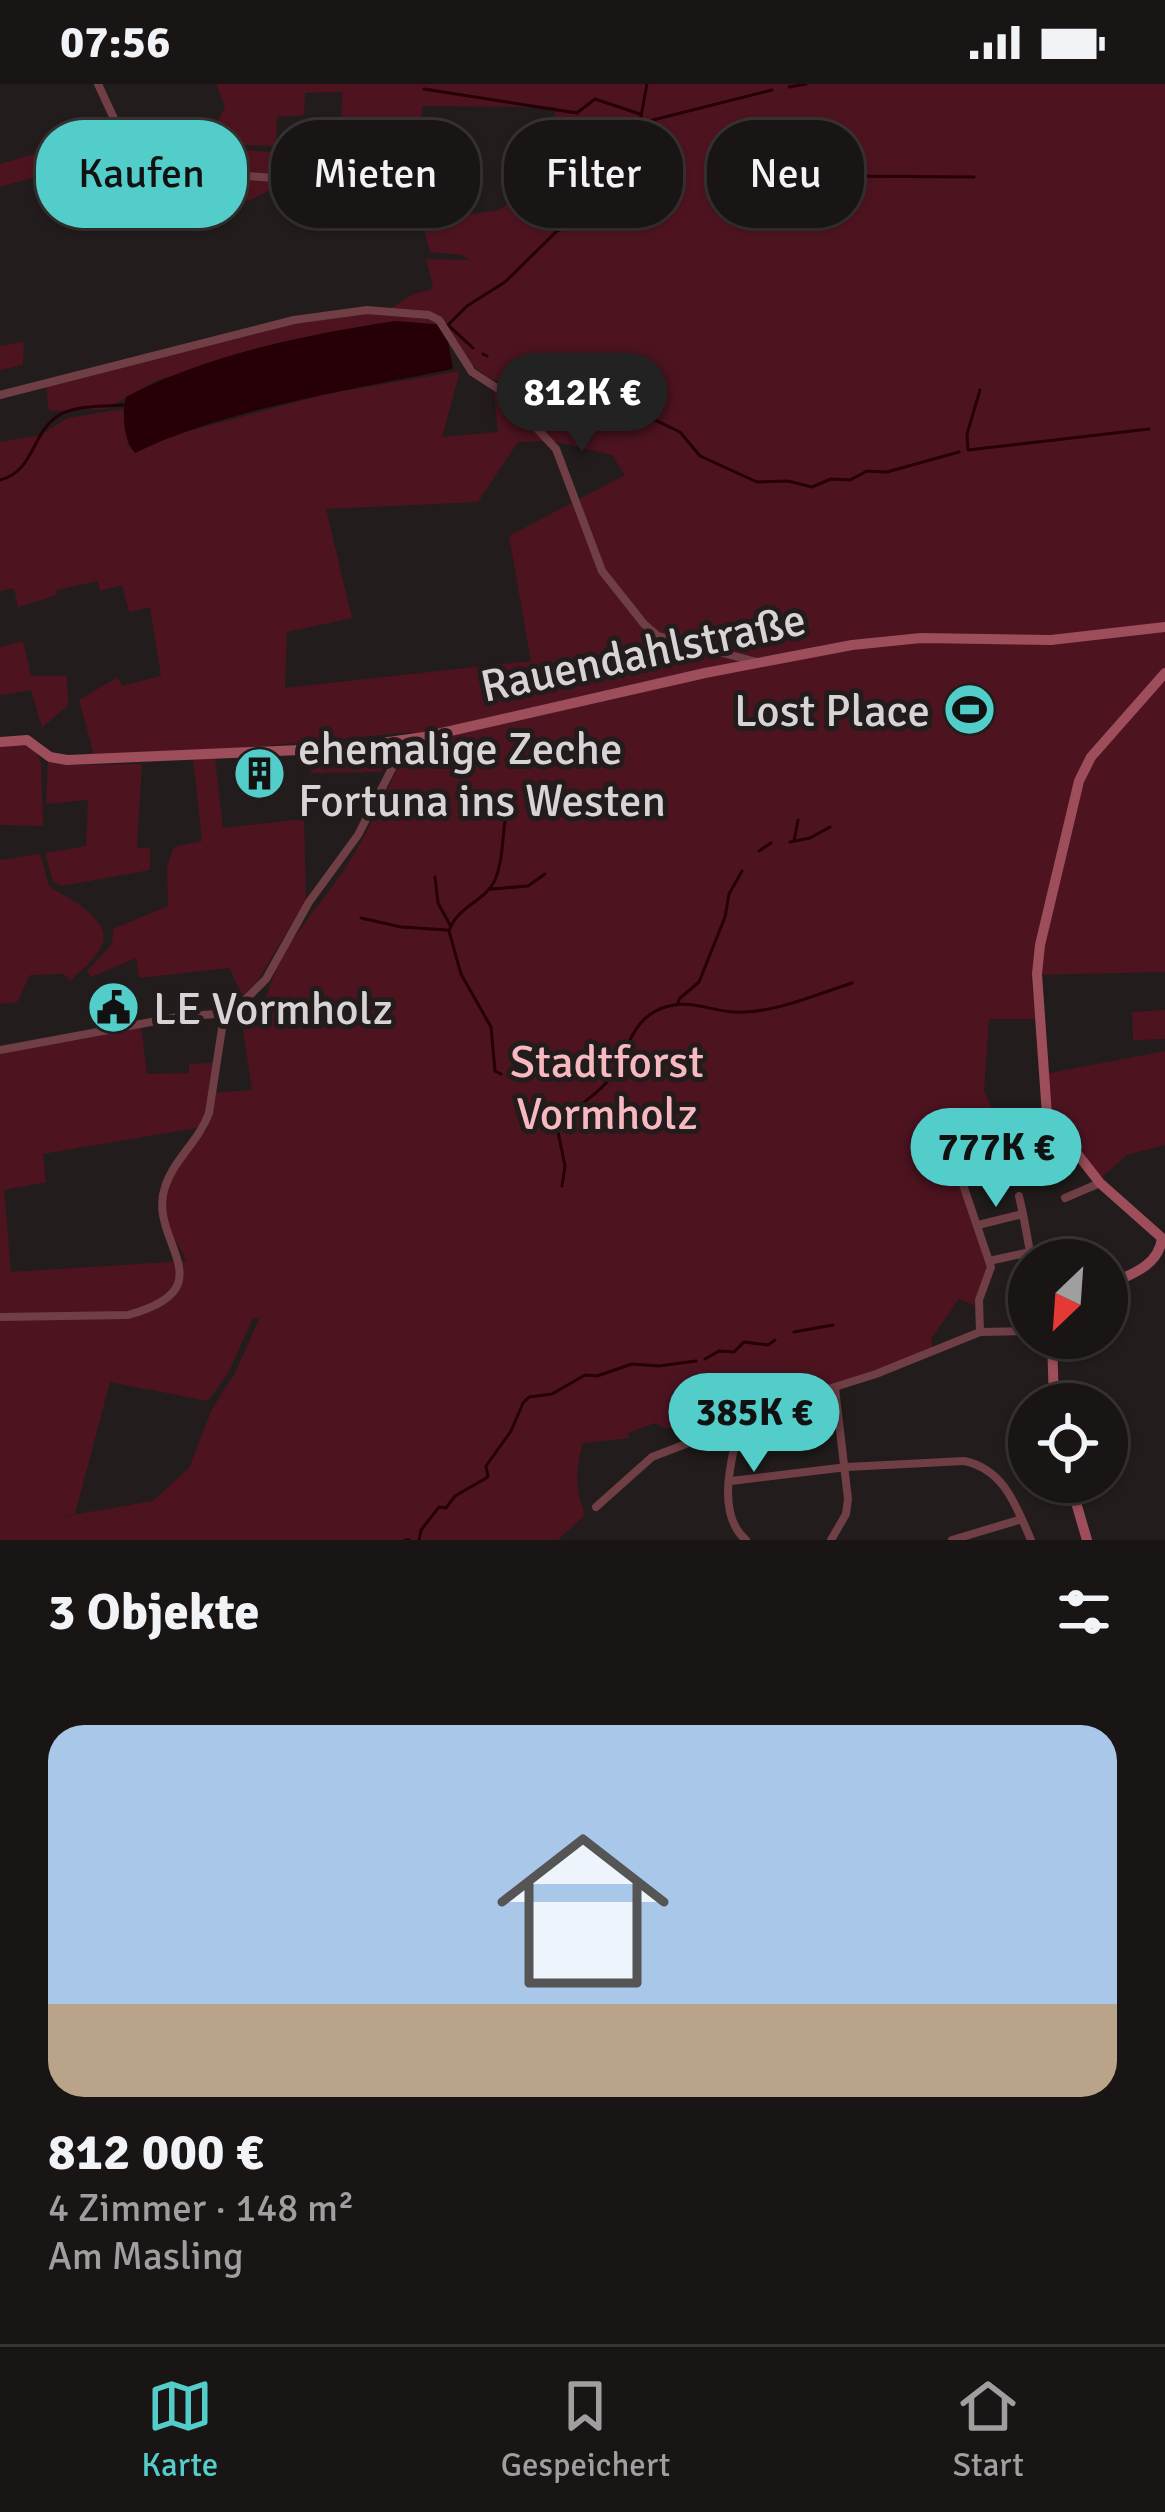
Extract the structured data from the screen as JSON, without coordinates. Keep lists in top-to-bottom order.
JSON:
{
  "streets": {
    "street": ["Rauendahlstraße"]
  },
  "parks": ["Stadtforst Vormholz"],
  "places": {
    "sports": ["Lost Place"],
    "building": ["ehemalige Zeche Fortuna ins Westen"],
    "public building": ["LE Vormholz"]
  },
  "north": "bottom left",
  "page": {
    "status": "07:56",
    "chip": [
      "Kaufen",
      "Mieten",
      "Filter",
      "Neu"
    ],
    "price": ["812K €", "777K €", "385K €"],
    "heading": "3 Objekte",
    "list": [
      {
        "name": "812 000 €",
        "note": "4 Zimmer · 148 m² · Am Masling"
      }
    ],
    "tabs": ["Karte", "Gespeichert", "Start"]
  }
}
